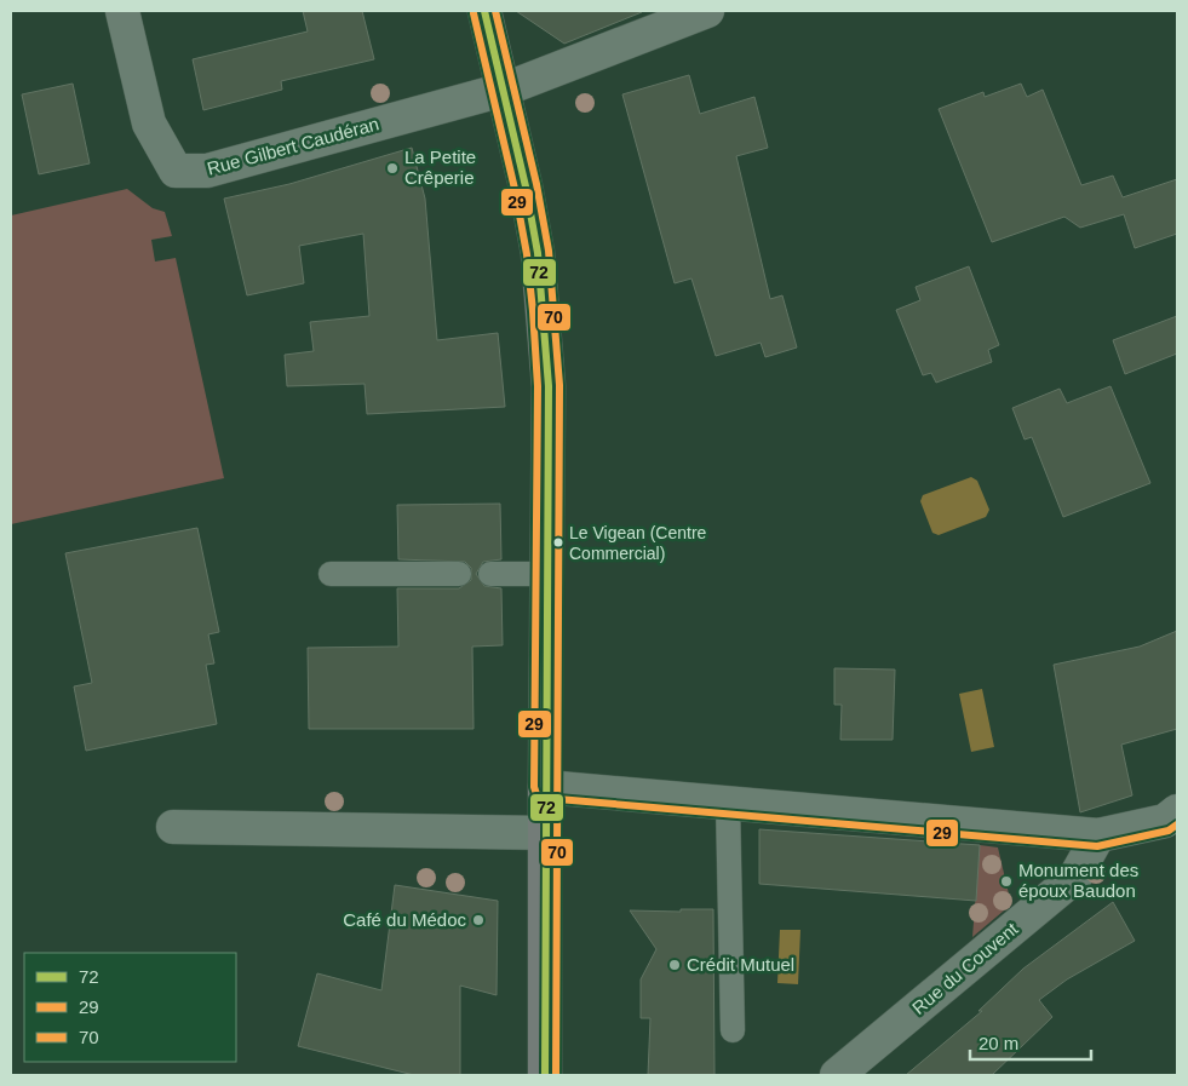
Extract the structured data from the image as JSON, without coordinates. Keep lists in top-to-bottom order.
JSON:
{
  "streets": {
    "street": ["Rue Gilbert Caudéran", "Rue du Couvent"]
  },
  "places": [
    "La Petite Crêperie",
    "Le Vigean (Centre Commercial)",
    "Monument des époux Baudon",
    "Café du Médoc",
    "Crédit Mutuel"
  ],
  "lines": ["transit line 72", "transit line 70", "transit line 29"],
  "legend": ["72", "29", "70"],
  "scale_bar": "20 m"
}
